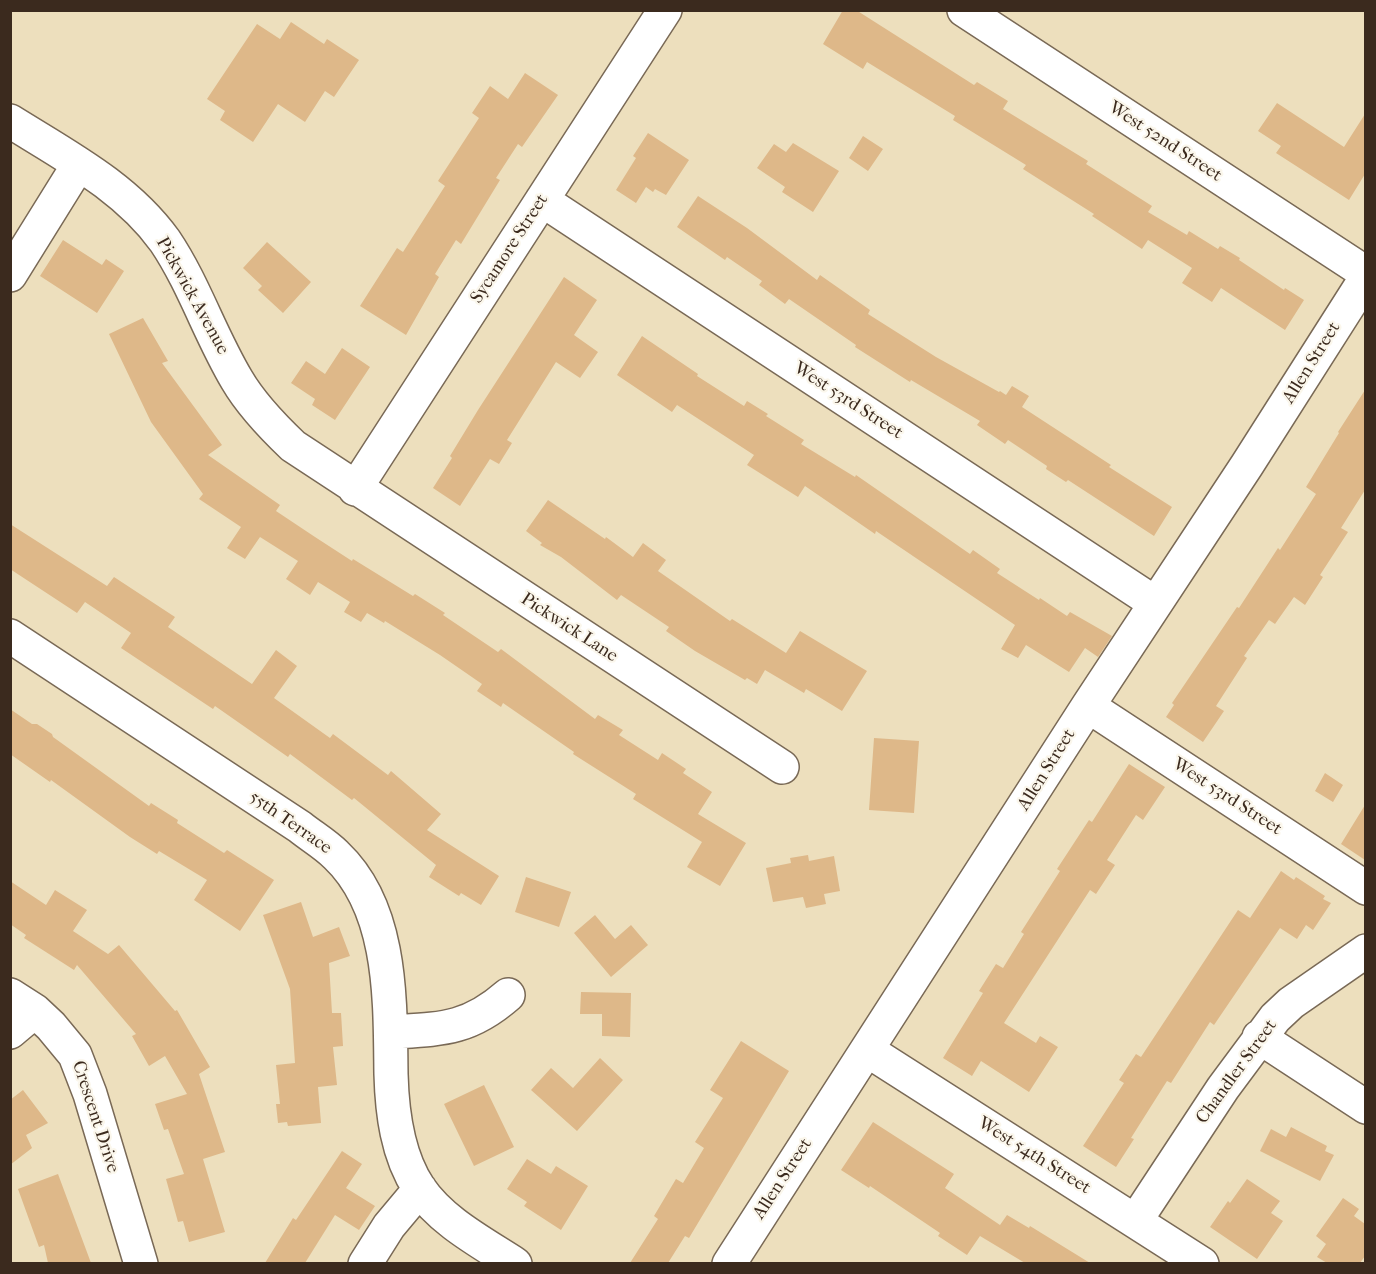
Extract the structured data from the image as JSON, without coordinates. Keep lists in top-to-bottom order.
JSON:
{
  "streets": {
    "street": [
      "West 52nd Street",
      "Sycamore Street",
      "Pickwick Avenue",
      "Allen Street",
      "West 53rd Street",
      "Pickwick Lane",
      "55th Terrace",
      "Chandler Street",
      "Crescent Drive",
      "West 54th Street"
    ]
  },
  "crossings": [
    ["West 52nd Street", "Allen Street"],
    ["Sycamore Street", "Pickwick Avenue"],
    ["Sycamore Street", "West 53rd Street"],
    ["Sycamore Street", "Pickwick Lane"],
    ["Pickwick Avenue", "Pickwick Lane"],
    ["Allen Street", "West 53rd Street"],
    ["Allen Street", "West 54th Street"],
    ["Chandler Street", "West 54th Street"]
  ]
}
